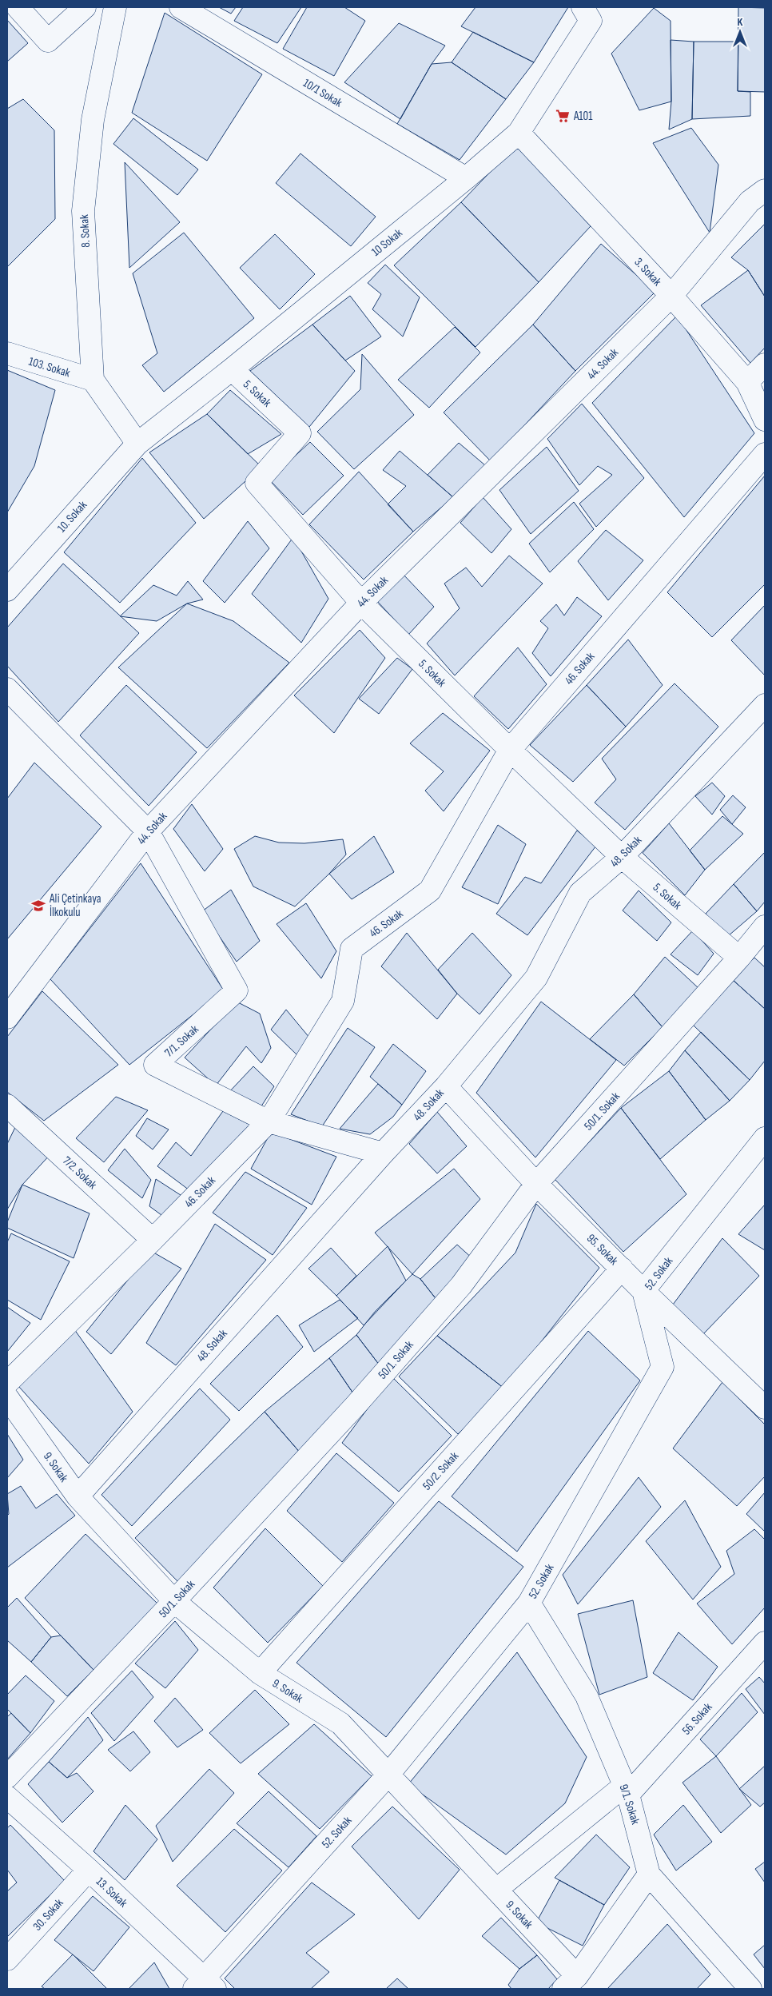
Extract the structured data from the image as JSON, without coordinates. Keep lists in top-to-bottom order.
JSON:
{
  "streets": {
    "street": [
      "10/1 Sokak",
      "8. Sokak",
      "10 Sokak",
      "3. Sokak",
      "44. Sokak",
      "103. Sokak",
      "5. Sokak",
      "10. Sokak",
      "46. Sokak",
      "48. Sokak",
      "7/1. Sokak",
      "50/1. Sokak",
      "7/2. Sokak",
      "95. Sokak",
      "52. Sokak",
      "9. Sokak",
      "50/2. Sokak",
      "56. Sokak",
      "9/1. Sokak",
      "13. Sokak",
      "30. Sokak"
    ]
  },
  "crossings": [
    ["10/1 Sokak", "10 Sokak"],
    ["8. Sokak", "103. Sokak"],
    ["10 Sokak", "3. Sokak"],
    ["10 Sokak", "5. Sokak"],
    ["10 Sokak", "10. Sokak"],
    ["3. Sokak", "44. Sokak"],
    ["44. Sokak", "5. Sokak"],
    ["44. Sokak", "7/1. Sokak"],
    ["5. Sokak", "46. Sokak"],
    ["5. Sokak", "48. Sokak"],
    ["5. Sokak", "50/1. Sokak"],
    ["46. Sokak", "7/1. Sokak"],
    ["46. Sokak", "7/2. Sokak"],
    ["48. Sokak", "7/1. Sokak"],
    ["48. Sokak", "95. Sokak"],
    ["48. Sokak", "9. Sokak"],
    ["50/1. Sokak", "95. Sokak"],
    ["50/1. Sokak", "9. Sokak"],
    ["95. Sokak", "52. Sokak"],
    ["95. Sokak", "50/2. Sokak"],
    ["52. Sokak", "9. Sokak"],
    ["52. Sokak", "9/1. Sokak"],
    ["52. Sokak", "13. Sokak"],
    ["9. Sokak", "50/2. Sokak"],
    ["9. Sokak", "56. Sokak"],
    ["56. Sokak", "9/1. Sokak"],
    ["13. Sokak", "30. Sokak"]
  ],
  "places": {
    "supermarket": ["A101"],
    "school or university": ["Ali Çetinkaya İlkokulu"]
  },
  "north": "top"
}
